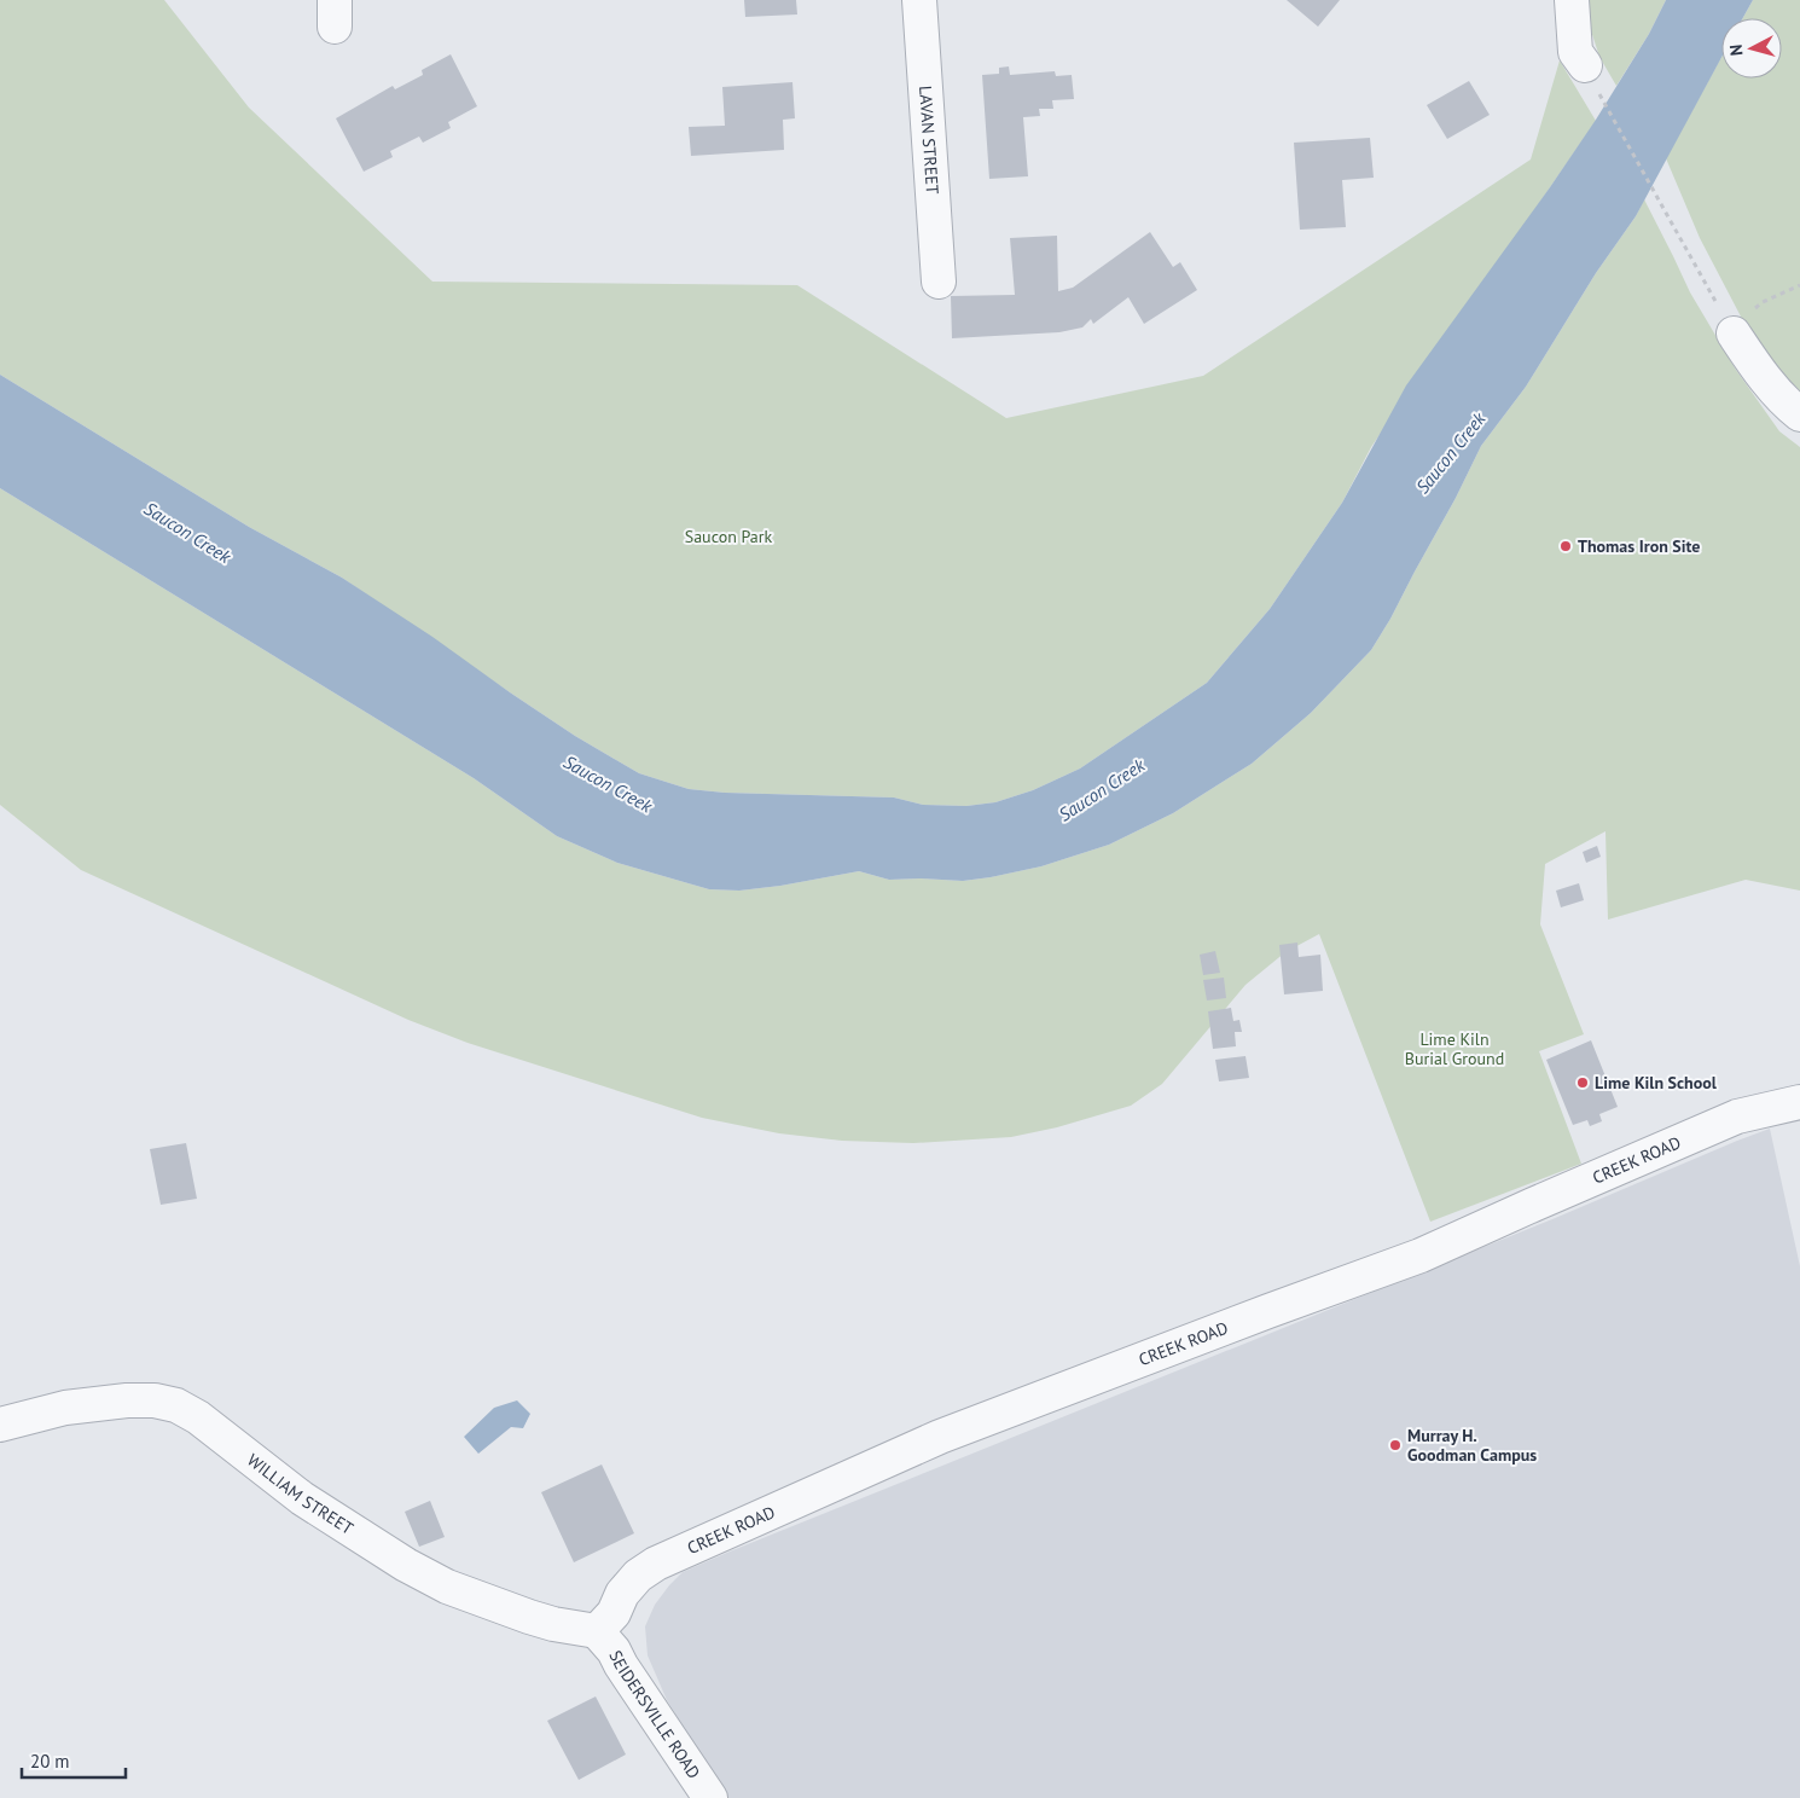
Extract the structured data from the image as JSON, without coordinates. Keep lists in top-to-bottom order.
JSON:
{
  "streets": {
    "street": [
      "LAVAN STREET",
      "CREEK ROAD",
      "WILLIAM STREET",
      "SEIDERSVILLE ROAD"
    ]
  },
  "crossings": [
    ["CREEK ROAD", "WILLIAM STREET"],
    ["CREEK ROAD", "SEIDERSVILLE ROAD"],
    ["WILLIAM STREET", "SEIDERSVILLE ROAD"]
  ],
  "water": ["Saucon Creek"],
  "parks": ["Saucon Park", "Lime Kiln Burial Ground"],
  "places": ["Thomas Iron Site", "Lime Kiln School", "Murray H. Goodman Campus"],
  "scale_bar": "20 m",
  "north": "left"
}
